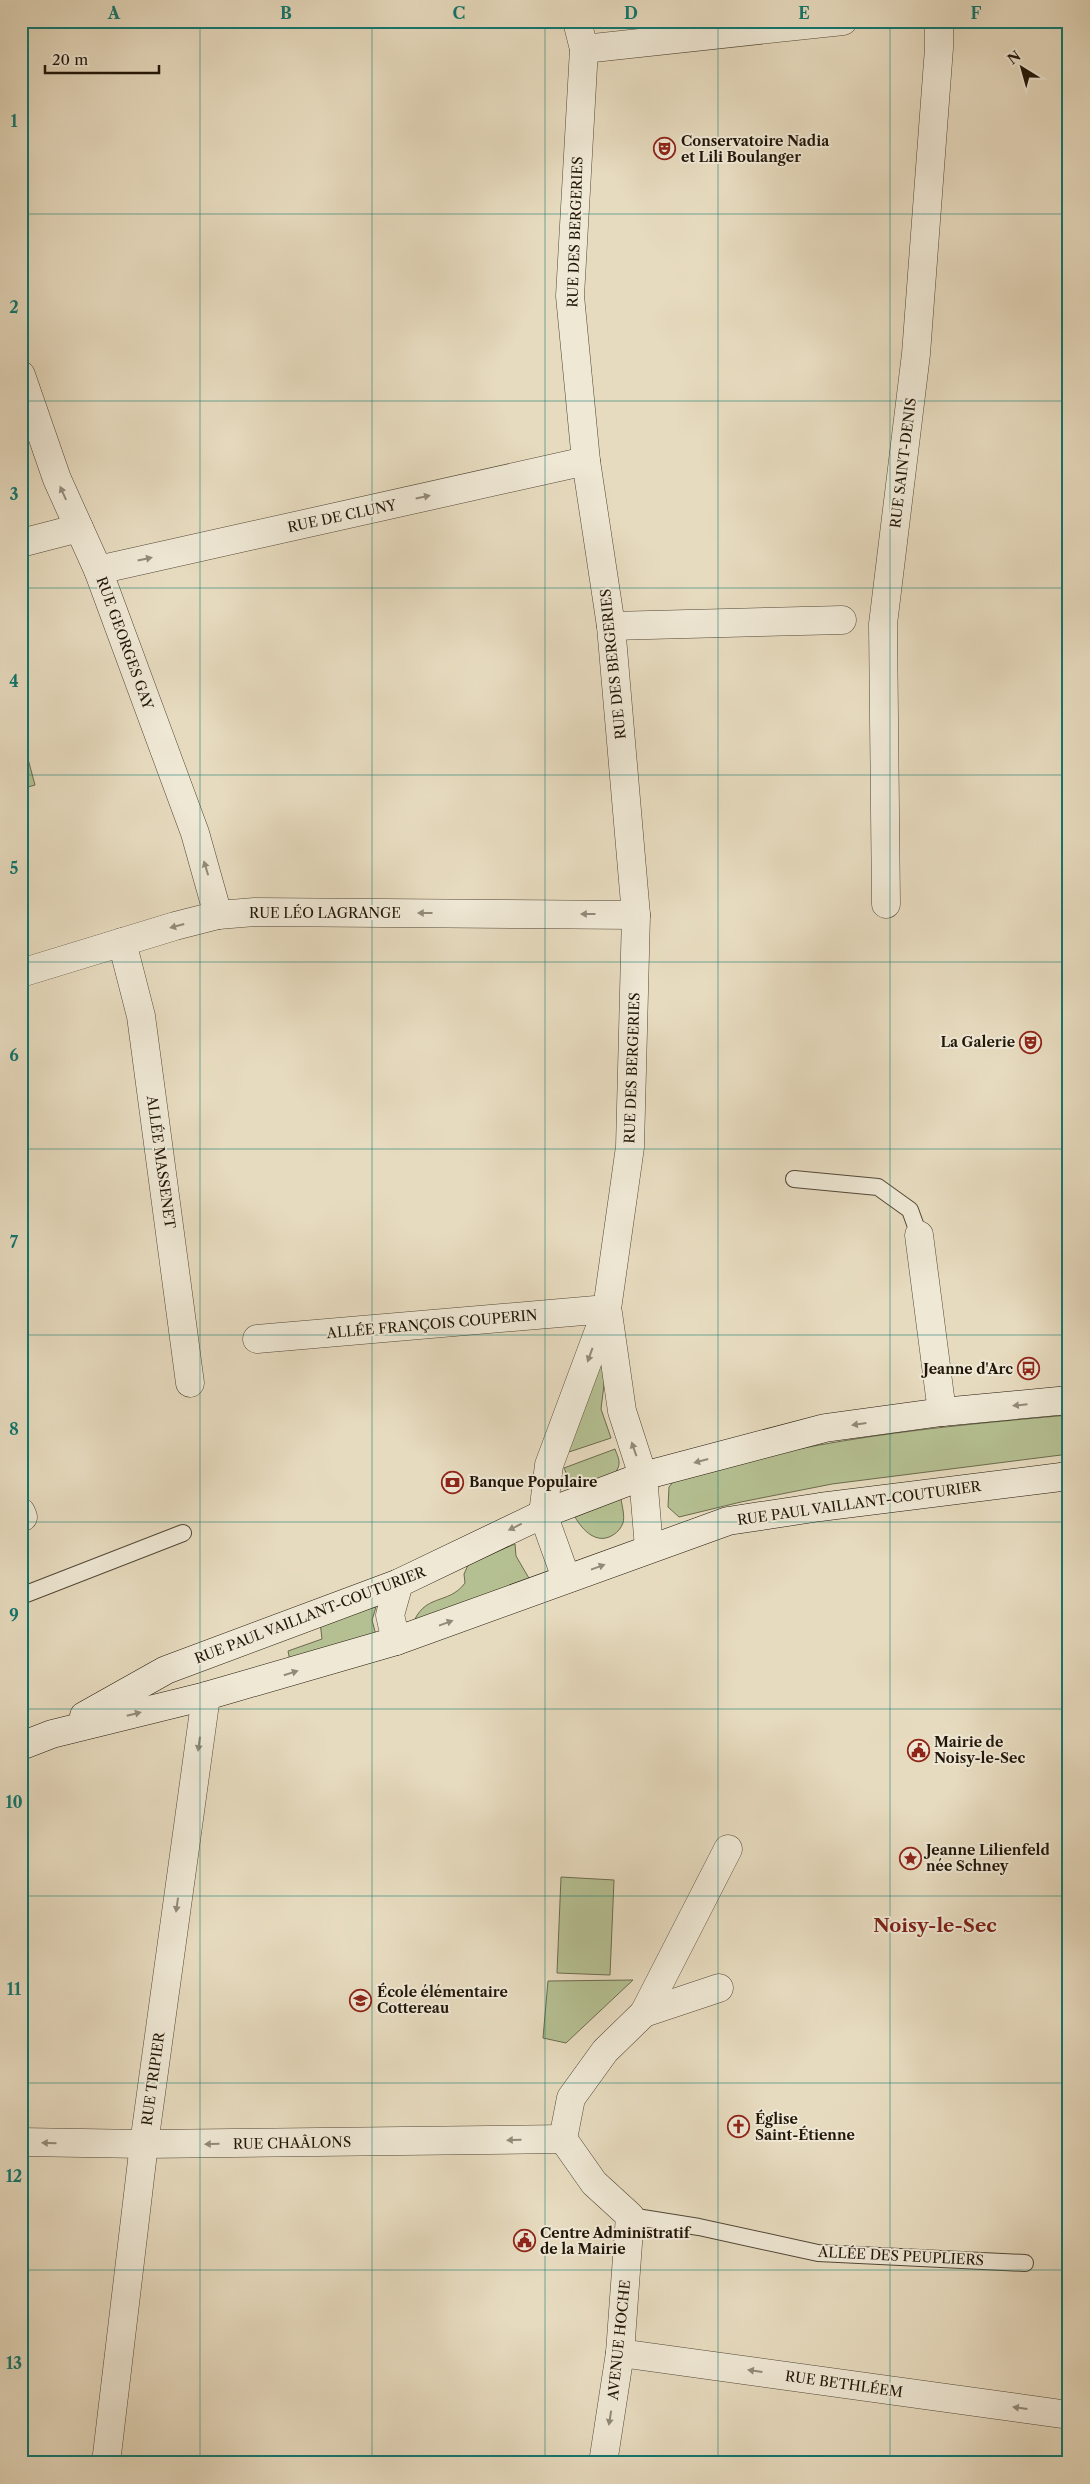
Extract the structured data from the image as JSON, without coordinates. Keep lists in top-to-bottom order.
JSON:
{
  "streets": {
    "street": [
      "RUE DES BERGERIES",
      "RUE SAINT-DENIS",
      "RUE DE CLUNY",
      "RUE GEORGES GAY",
      "RUE LÉO LAGRANGE",
      "ALLÉE MASSENET",
      "ALLÉE FRANÇOIS COUPERIN",
      "RUE PAUL VAILLANT-COUTURIER",
      "RUE TRIPIER",
      "RUE CHAÂLONS",
      "AVENUE HOCHE",
      "RUE BETHLÉEM"
    ],
    "lane": ["ALLÉE DES PEUPLIERS"]
  },
  "crossings": [
    ["RUE DES BERGERIES", "RUE DE CLUNY"],
    ["RUE DES BERGERIES", "RUE LÉO LAGRANGE"],
    ["RUE DES BERGERIES", "ALLÉE FRANÇOIS COUPERIN"],
    ["RUE DES BERGERIES", "RUE PAUL VAILLANT-COUTURIER"],
    ["RUE DE CLUNY", "RUE GEORGES GAY"],
    ["RUE GEORGES GAY", "RUE LÉO LAGRANGE"],
    ["RUE LÉO LAGRANGE", "ALLÉE MASSENET"],
    ["RUE PAUL VAILLANT-COUTURIER", "RUE TRIPIER"],
    ["RUE TRIPIER", "RUE CHAÂLONS"],
    ["ALLÉE DES PEUPLIERS", "AVENUE HOCHE"],
    ["AVENUE HOCHE", "RUE BETHLÉEM"]
  ],
  "one_way": [
    "RUE DE CLUNY",
    "RUE GEORGES GAY",
    "RUE LÉO LAGRANGE",
    "RUE TRIPIER",
    "RUE CHAÂLONS",
    "AVENUE HOCHE",
    "RUE BETHLÉEM"
  ],
  "districts": ["Noisy-le-Sec"],
  "places": {
    "theatre": ["Conservatoire Nadia et Lili Boulanger", "La Galerie"],
    "bus stop": ["Jeanne d'Arc"],
    "bank": ["Banque Populaire"],
    "public building": ["Mairie de Noisy-le-Sec", "Centre Administratif de la Mairie"],
    "place": ["Jeanne Lilienfeld née Schney"],
    "school or university": ["École élémentaire Cottereau"],
    "church": ["Église Saint-Étienne"]
  },
  "scale_bar": "20 m",
  "north": "top left",
  "grid": {
    "columns": [
      "A",
      "B",
      "C",
      "D",
      "E",
      "F"
    ],
    "rows": [
      "1",
      "2",
      "3",
      "4",
      "5",
      "6",
      "7",
      "8",
      "9",
      "10",
      "11",
      "12",
      "13"
    ]
  }
}
